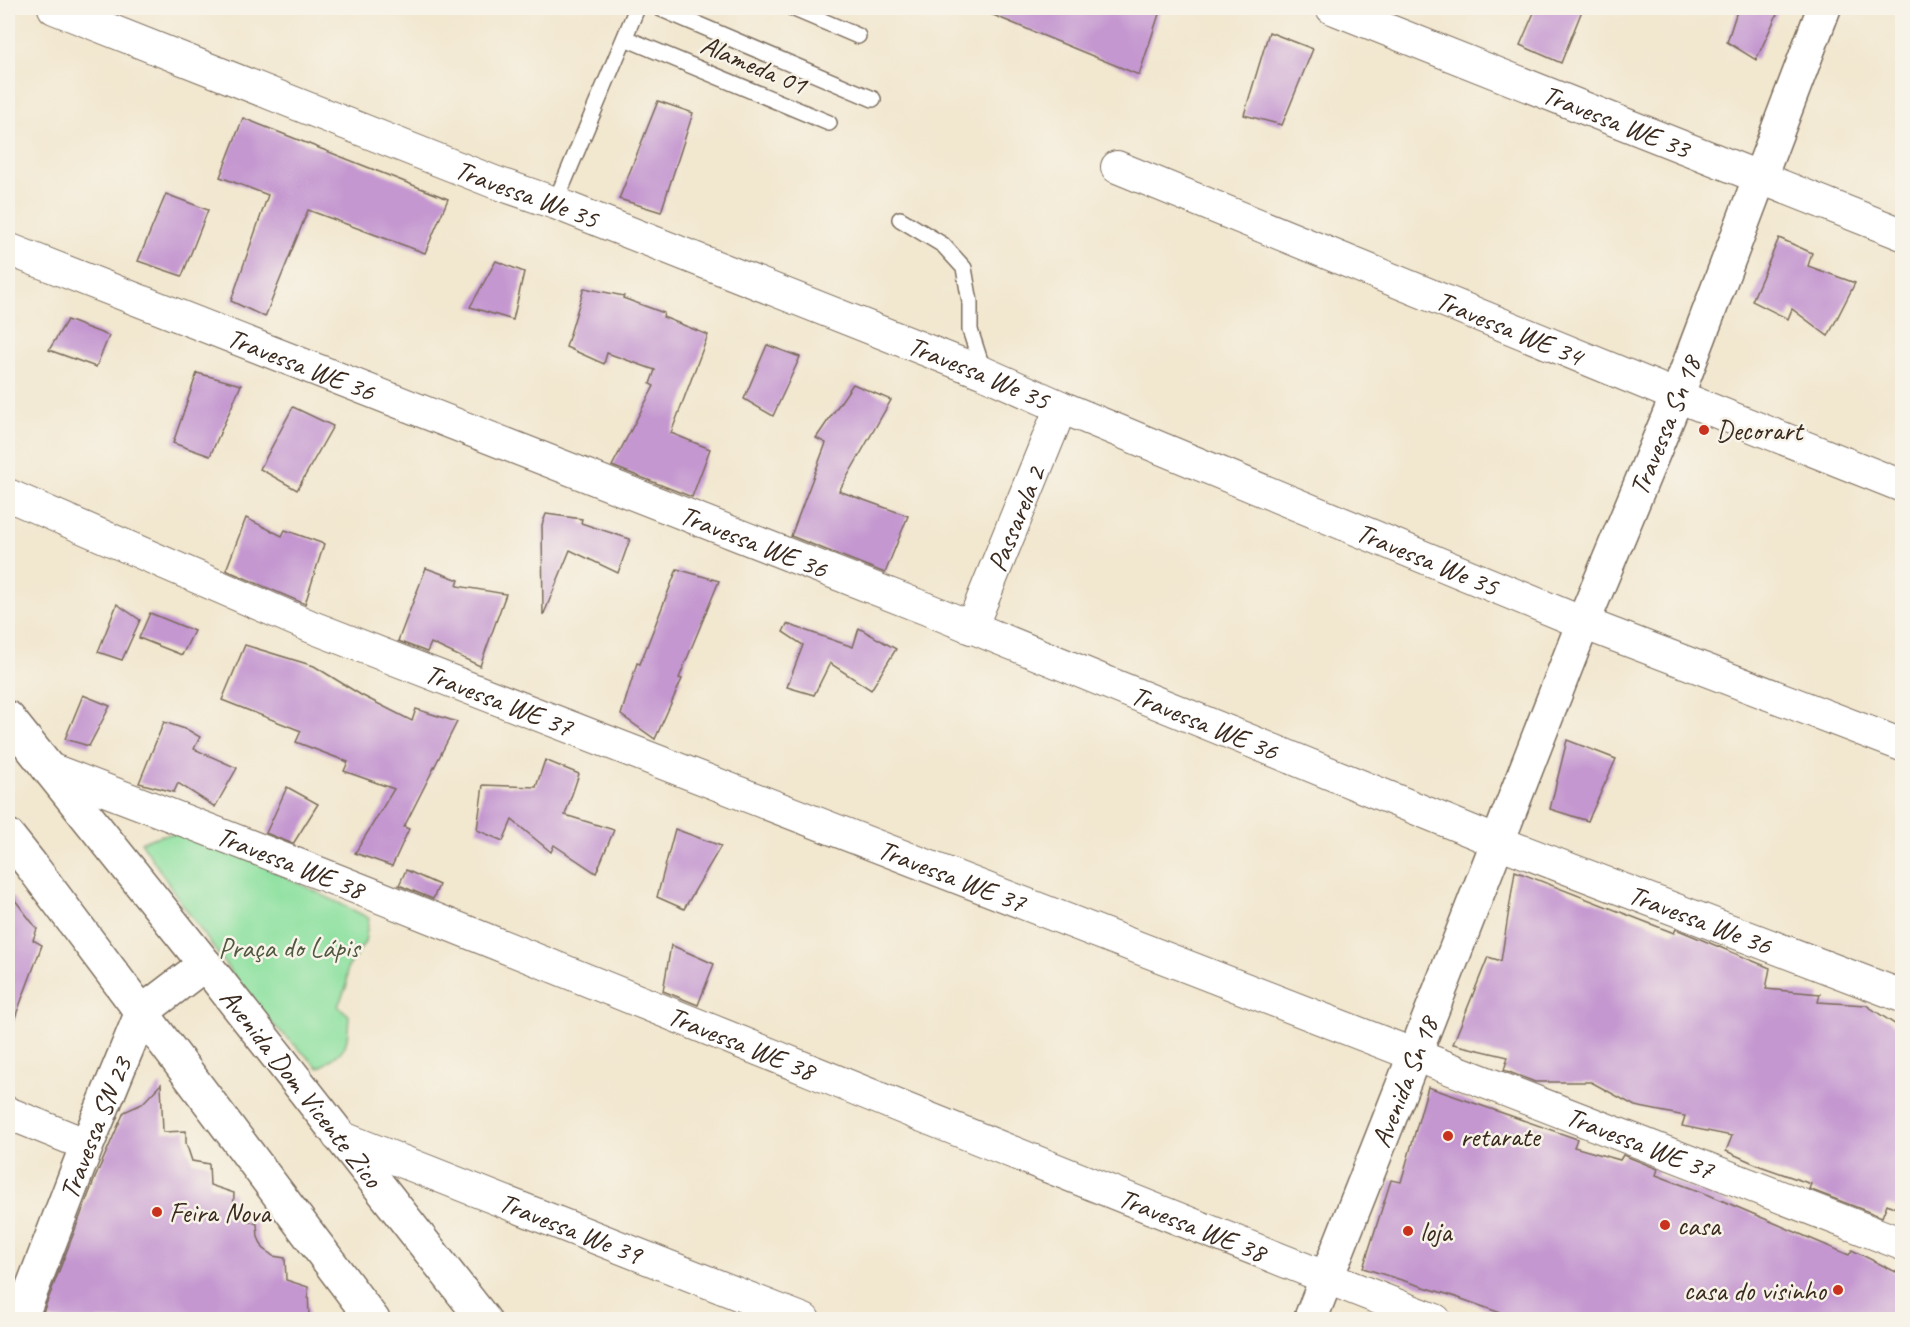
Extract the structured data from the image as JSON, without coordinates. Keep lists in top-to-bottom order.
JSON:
{
  "streets": {
    "main road": [
      "Travessa Sn 18",
      "Avenida Sn 18",
      "Avenida Dom Vicente Zico",
      "Travessa SN 23"
    ],
    "street": [
      "Travessa WE 33",
      "Travessa We 35",
      "Travessa WE 34",
      "Travessa WE 36",
      "Passarela 2",
      "Travessa WE 37",
      "Travessa WE 38",
      "Travessa We 36",
      "Travessa We 39"
    ],
    "lane": ["Alameda 01"]
  },
  "crossings": [
    ["Travessa WE 33", "Travessa Sn 18"],
    ["Travessa We 35", "Travessa Sn 18"],
    ["Travessa We 35", "Passarela 2"],
    ["Travessa WE 34", "Travessa Sn 18"],
    ["Travessa WE 36", "Travessa Sn 18"],
    ["Travessa WE 36", "Passarela 2"],
    ["Travessa WE 36", "Travessa We 36"],
    ["Travessa WE 36", "Avenida Sn 18"],
    ["Travessa Sn 18", "Travessa We 36"],
    ["Travessa Sn 18", "Avenida Sn 18"],
    ["Travessa WE 37", "Avenida Sn 18"],
    ["Travessa WE 38", "Avenida Sn 18"],
    ["Travessa WE 38", "Avenida Dom Vicente Zico"],
    ["Travessa We 36", "Avenida Sn 18"],
    ["Avenida Dom Vicente Zico", "Travessa We 39"]
  ],
  "parks": ["Praça do Lápis"],
  "places": [
    "Decorart",
    "retarate",
    "Feira Nova",
    "casa",
    "loja",
    "casa do visinho"
  ]
}
